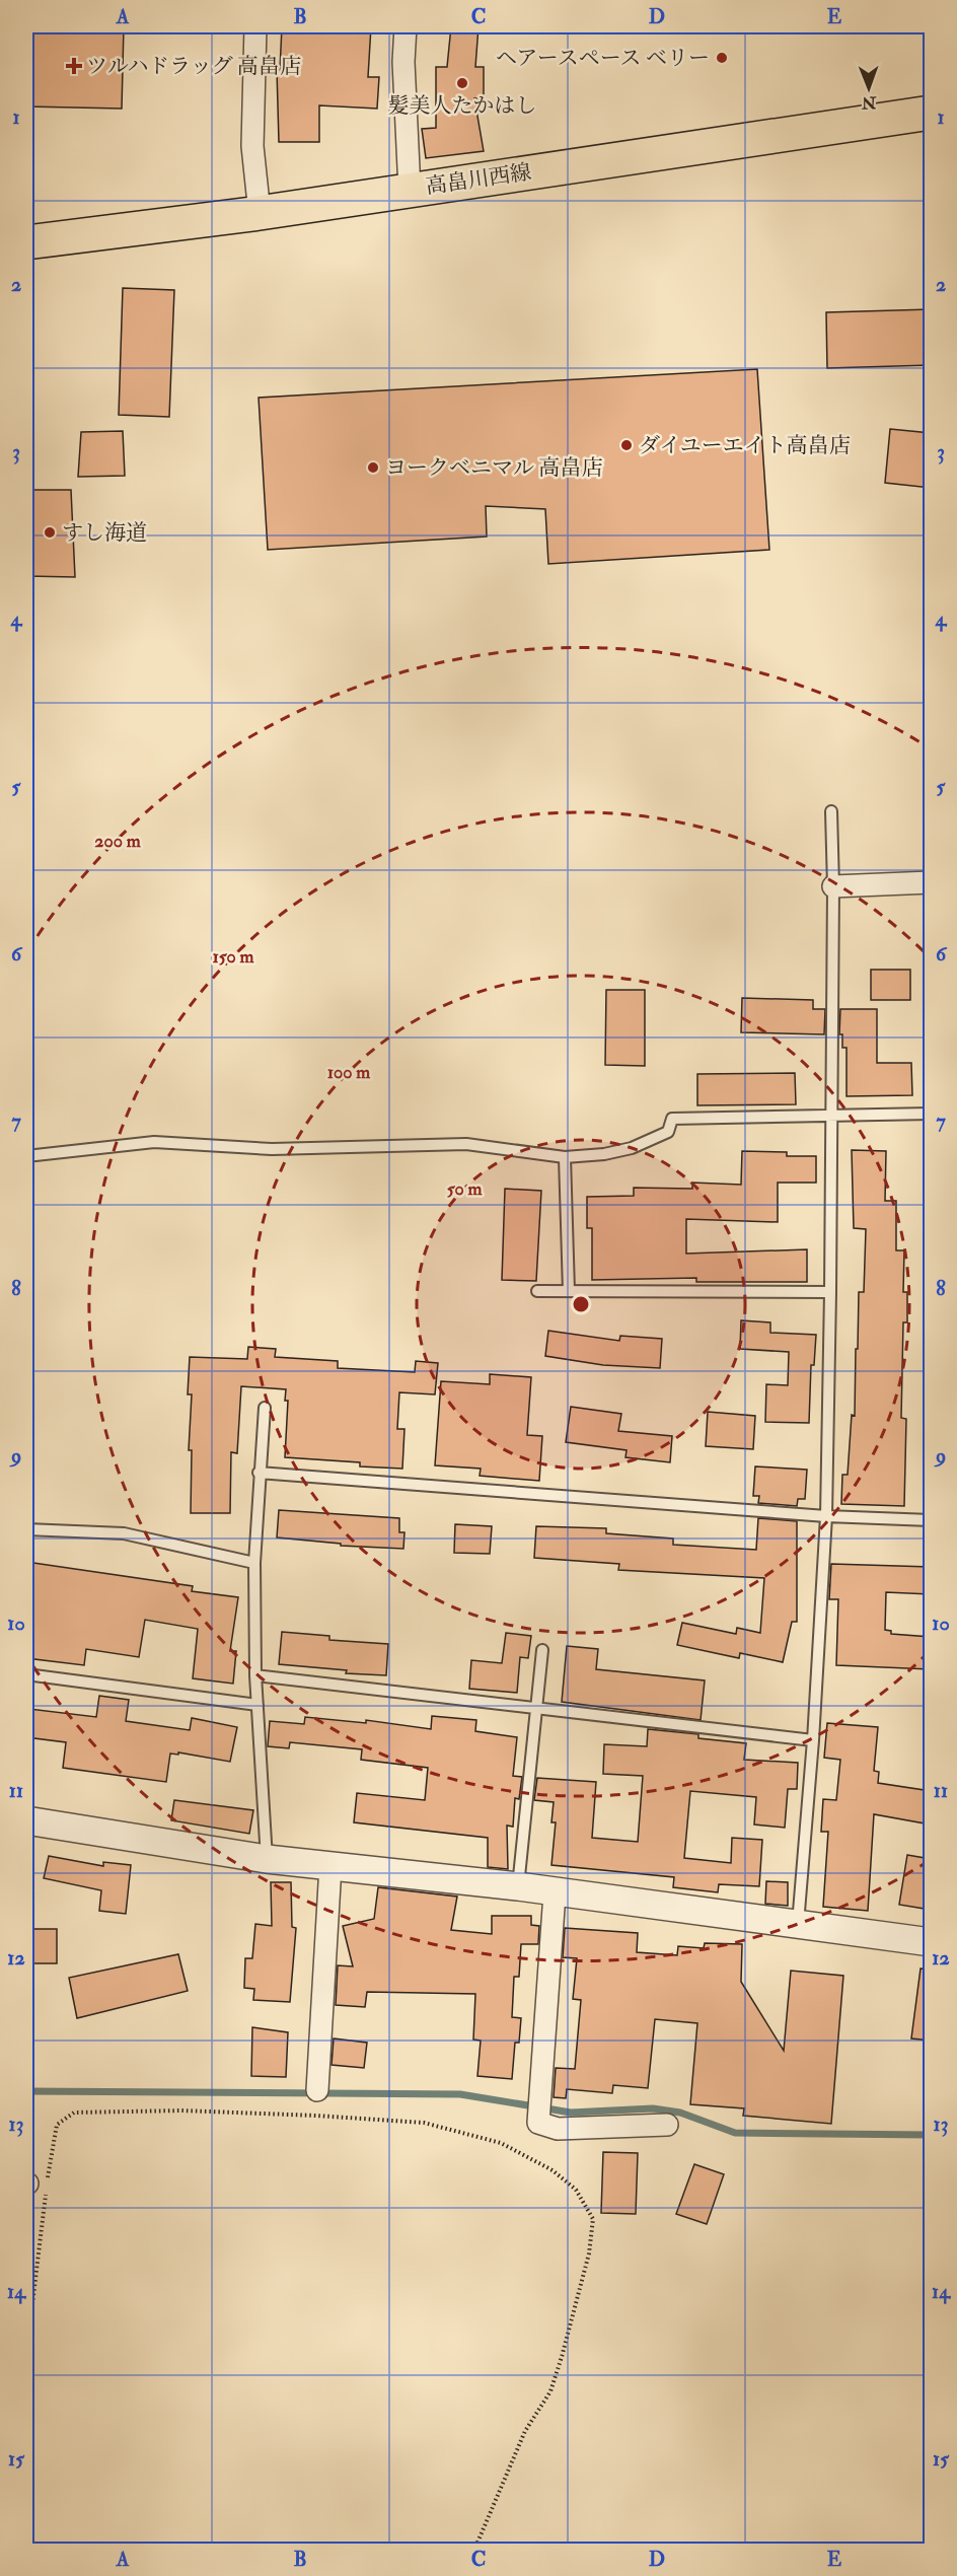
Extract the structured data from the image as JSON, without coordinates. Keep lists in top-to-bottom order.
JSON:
{
  "streets": {
    "main road": ["高畠川西線"]
  },
  "places": {
    "other": [
      "ヘアースペース ベリー",
      "髪美人たかはし",
      "ダイユーエイト高畠店",
      "ヨークベニマル 高畠店",
      "すし海道"
    ],
    "health": ["ツルハドラッグ 高畠店"]
  },
  "north": "bottom",
  "grid": {
    "columns": [
      "A",
      "B",
      "C",
      "D",
      "E"
    ],
    "rows": [
      "1",
      "2",
      "3",
      "4",
      "5",
      "6",
      "7",
      "8",
      "9",
      "10",
      "11",
      "12",
      "13",
      "14",
      "15"
    ]
  },
  "rings": [
    "200 m",
    "150 m",
    "100 m",
    "50 m"
  ]
}
